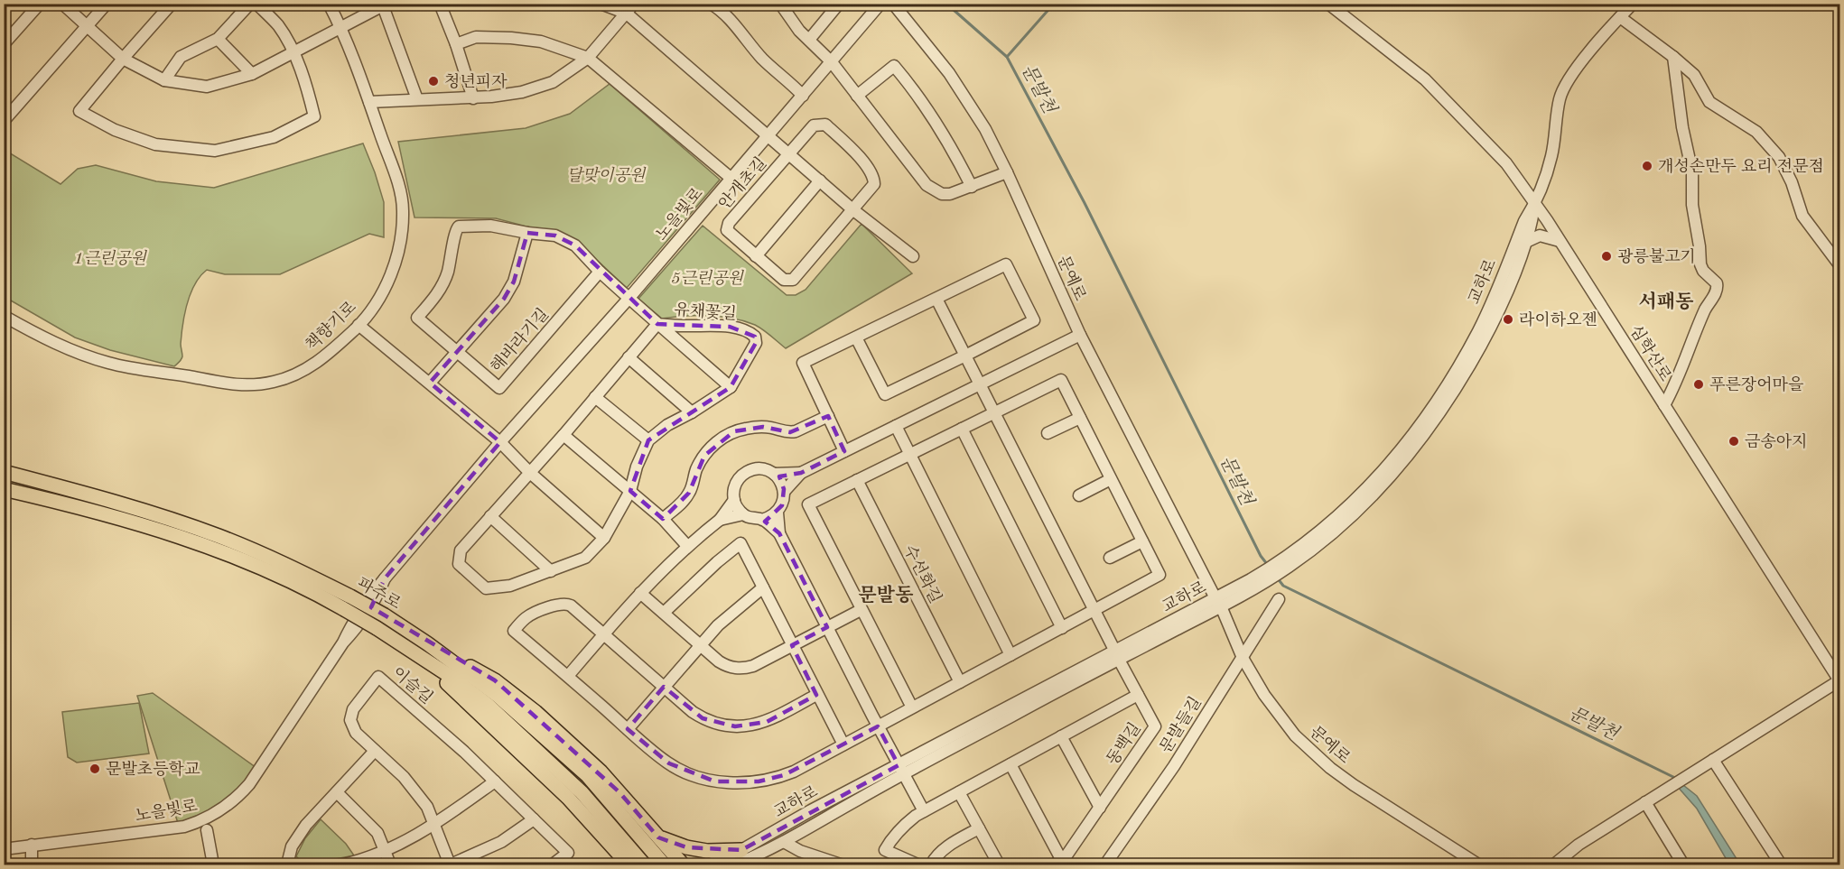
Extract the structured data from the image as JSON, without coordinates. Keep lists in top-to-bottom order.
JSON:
{
  "streets": {
    "main road": ["파주로"],
    "street": [
      "안개초길",
      "노을빛로",
      "문예로",
      "교하로",
      "유채꽃길",
      "책향기로",
      "해바라기길",
      "심학산로",
      "수선화길",
      "이슬길",
      "문발들길",
      "동백길"
    ]
  },
  "crossings": [
    ["노을빛로", "유채꽃길"],
    ["노을빛로", "해바라기길"],
    ["문예로", "교하로"],
    ["문예로", "문발들길"],
    ["교하로", "심학산로"],
    ["교하로", "동백길"],
    ["유채꽃길", "해바라기길"]
  ],
  "districts": ["서패동", "문발동"],
  "water": ["문발천"],
  "parks": ["달맞이공원", "1근린공원", "5근린공원"],
  "places": [
    "청년피자",
    "개성손만두 요리 전문점",
    "광릉불고기",
    "라이하오젠",
    "푸른장어마을",
    "금송아지",
    "문발초등학교"
  ]
}
